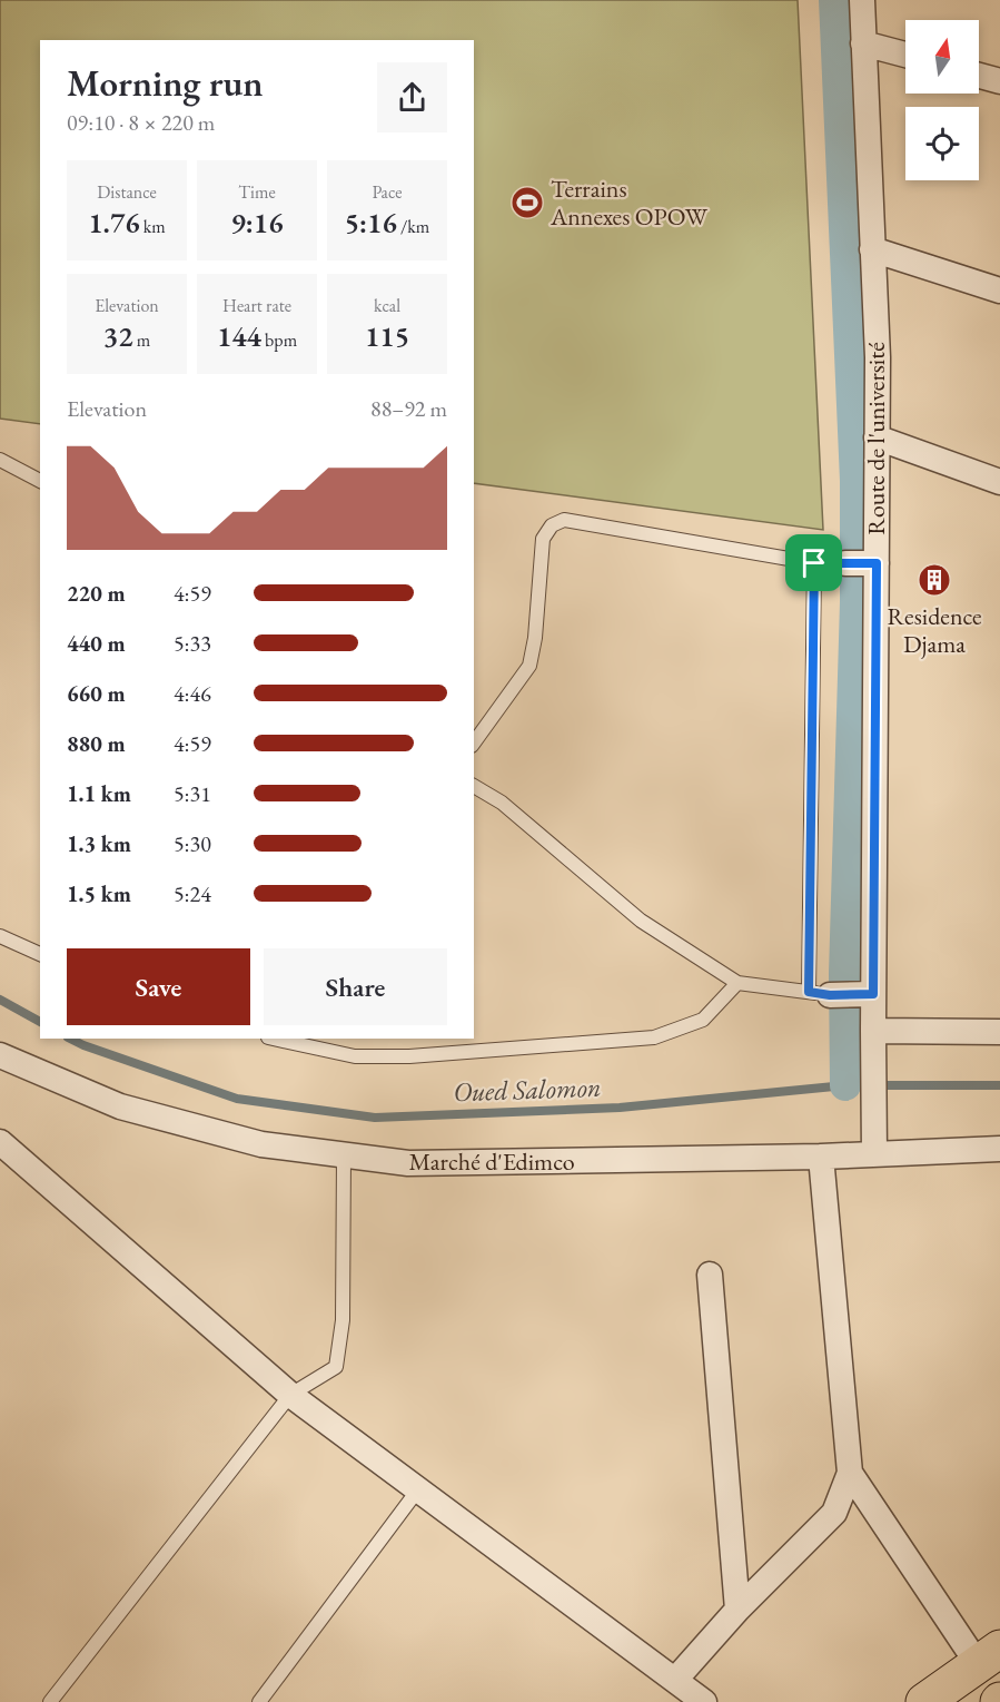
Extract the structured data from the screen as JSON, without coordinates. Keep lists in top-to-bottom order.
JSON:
{
  "streets": {
    "street": ["Route de l'université", "Marché d'Edimco"]
  },
  "crossings": [
    ["Route de l'université", "Marché d'Edimco"]
  ],
  "water": ["Oued Salomon"],
  "places": {
    "sports": ["Terrains Annexes OPOW"],
    "building": ["Residence Djama"]
  },
  "north": "top",
  "page": {
    "heading": ["Morning run", "09:10 · 8 × 220 m"],
    "stats": [
      ["Distance", "1.76 km"],
      ["Time", "9:16"],
      ["Pace", "5:16 /km"],
      ["Elevation", "32 m"],
      ["Heart rate", "144 bpm"],
      ["kcal", "115"]
    ],
    "chart": ["Elevation", "88–92 m"],
    "list": [
      {
        "name": "220 m",
        "note": "4:59"
      },
      {
        "name": "440 m",
        "note": "5:33"
      },
      {
        "name": "660 m",
        "note": "4:46"
      },
      {
        "name": "880 m",
        "note": "4:59"
      },
      {
        "name": "1.1 km",
        "note": "5:31"
      },
      {
        "name": "1.3 km",
        "note": "5:30"
      },
      {
        "name": "1.5 km",
        "note": "5:24"
      }
    ],
    "buttons": ["Save", "Share"]
  }
}
